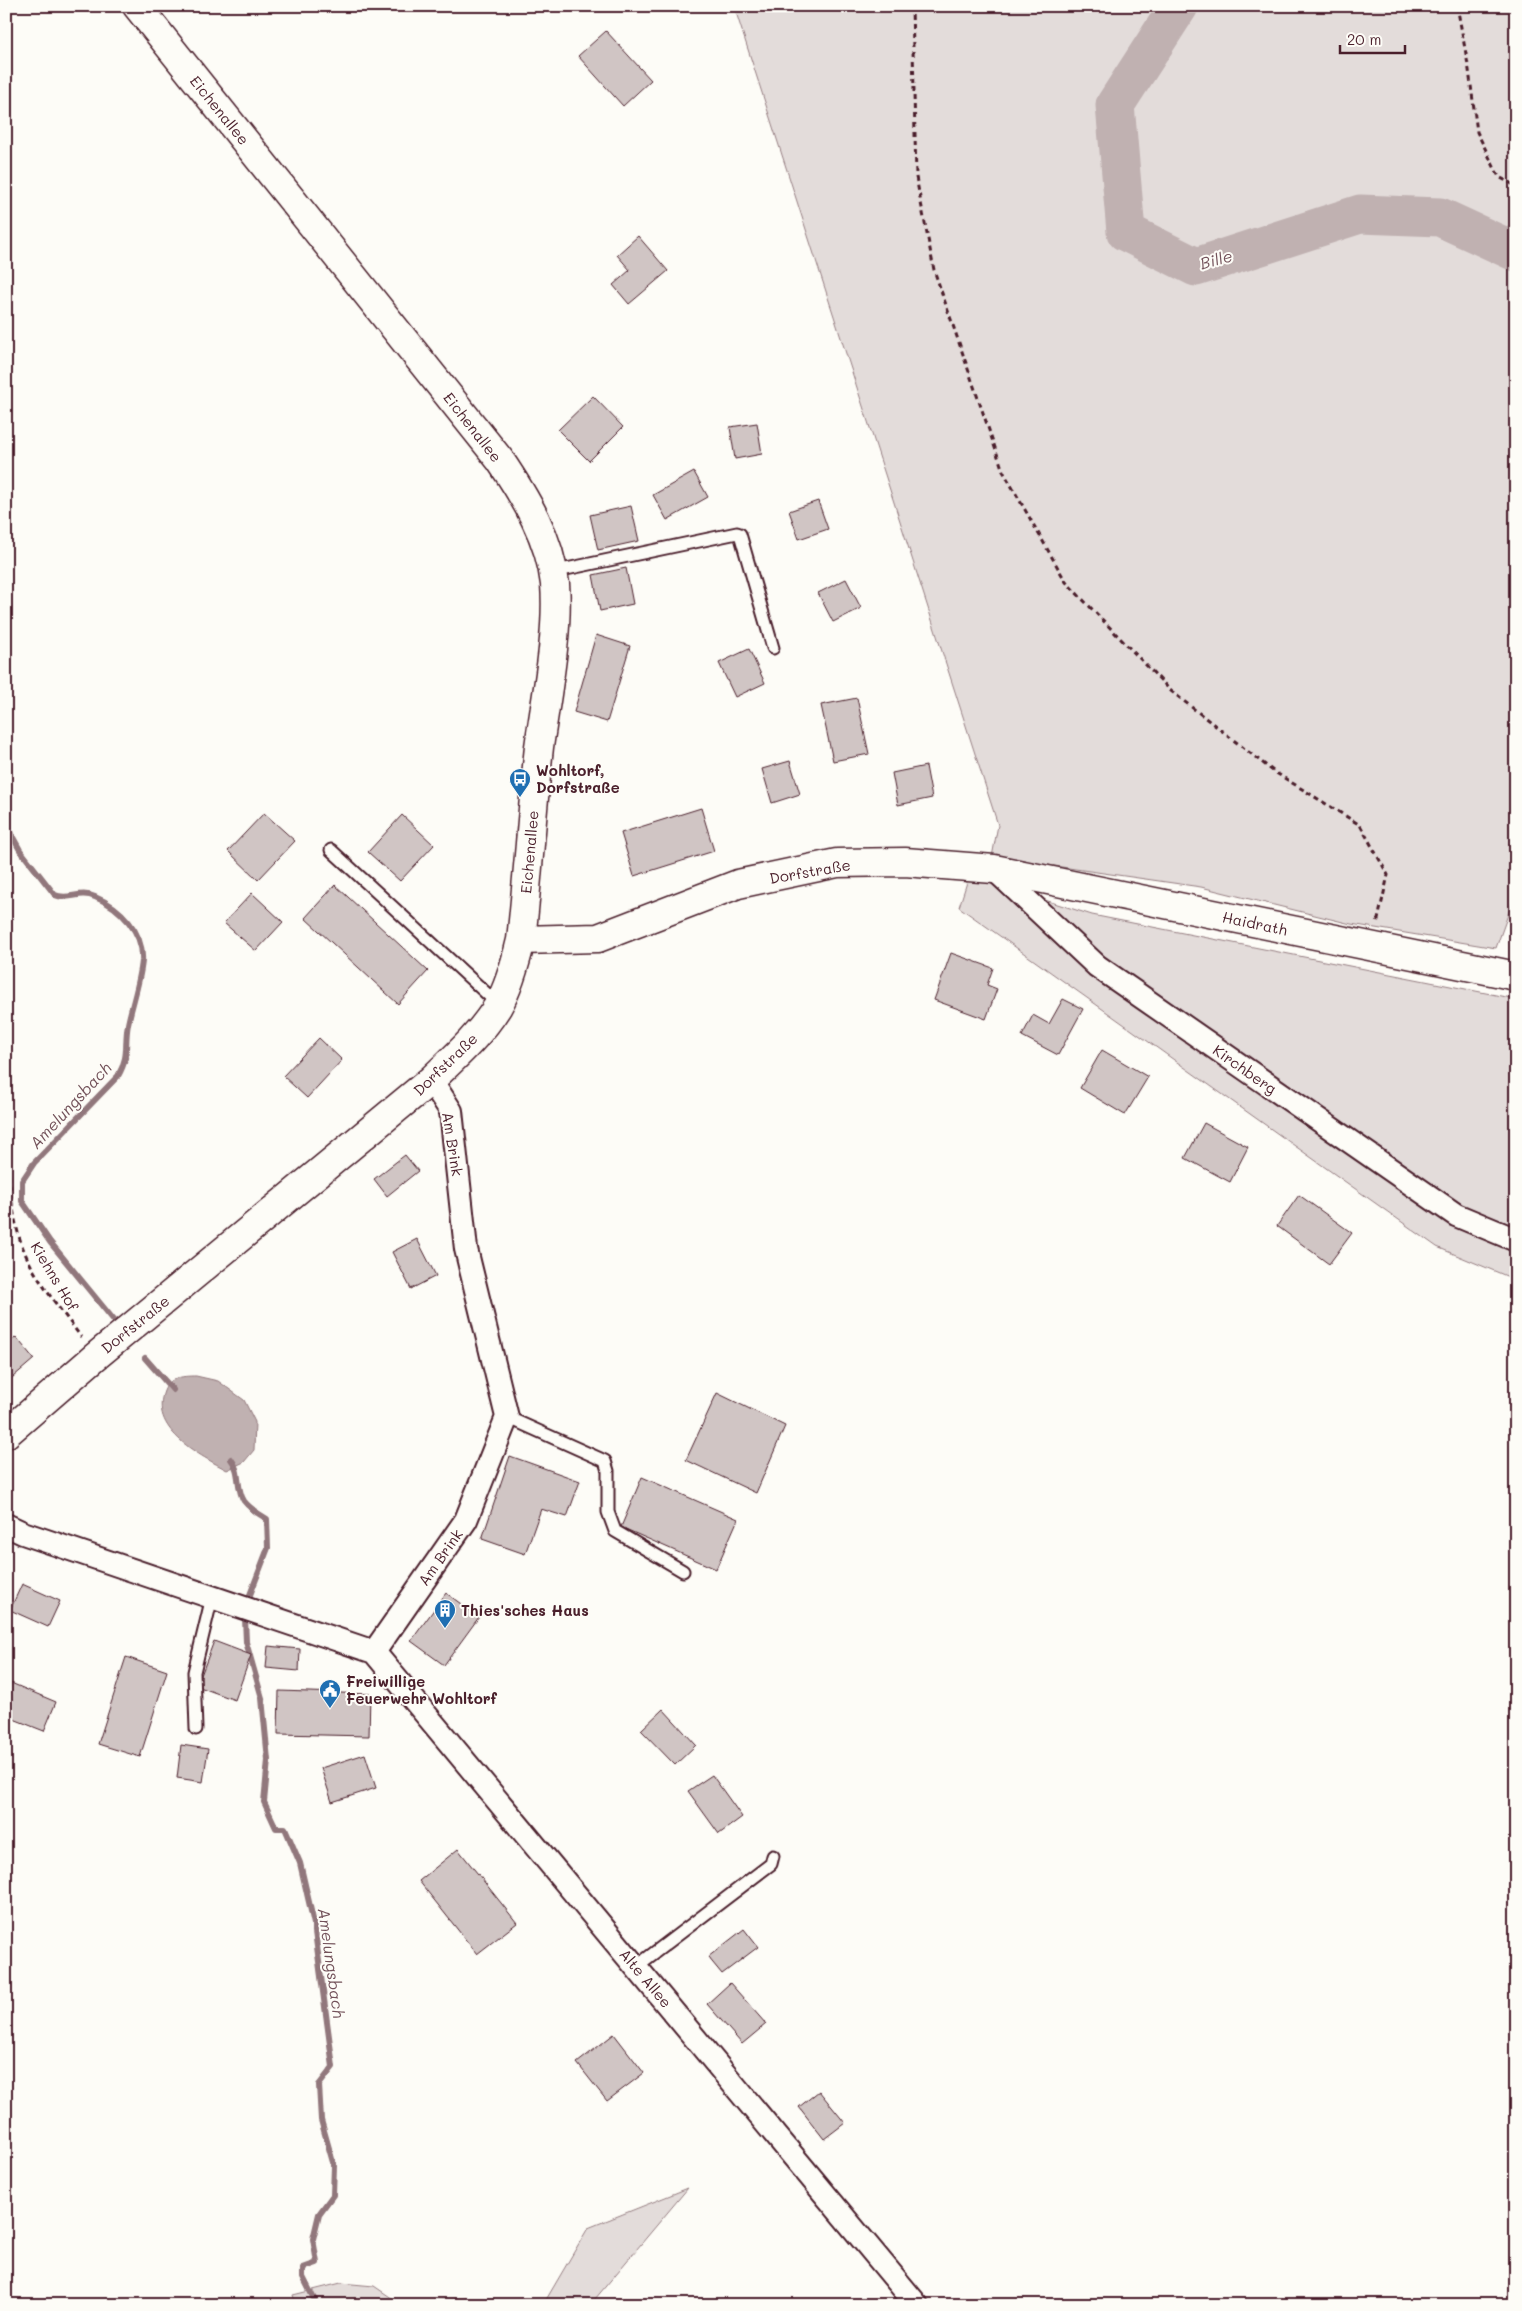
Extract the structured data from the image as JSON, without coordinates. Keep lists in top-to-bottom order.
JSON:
{
  "streets": {
    "street": [
      "Eichenallee",
      "Dorfstraße",
      "Haidrath",
      "Kirchberg",
      "Am Brink",
      "Alte Allee"
    ],
    "path": ["Kiehns Hof"]
  },
  "crossings": [
    ["Eichenallee", "Dorfstraße"],
    ["Dorfstraße", "Haidrath"],
    ["Dorfstraße", "Kirchberg"],
    ["Dorfstraße", "Am Brink"],
    ["Dorfstraße", "Kiehns Hof"],
    ["Haidrath", "Kirchberg"],
    ["Am Brink", "Alte Allee"]
  ],
  "water": ["Bille", "Amelungsbach"],
  "places": {
    "bus stop": ["Wohltorf, Dorfstraße"],
    "building": ["Thies'sches Haus"],
    "public building": ["Freiwillige Feuerwehr Wohltorf"]
  },
  "scale_bar": "20 m"
}
